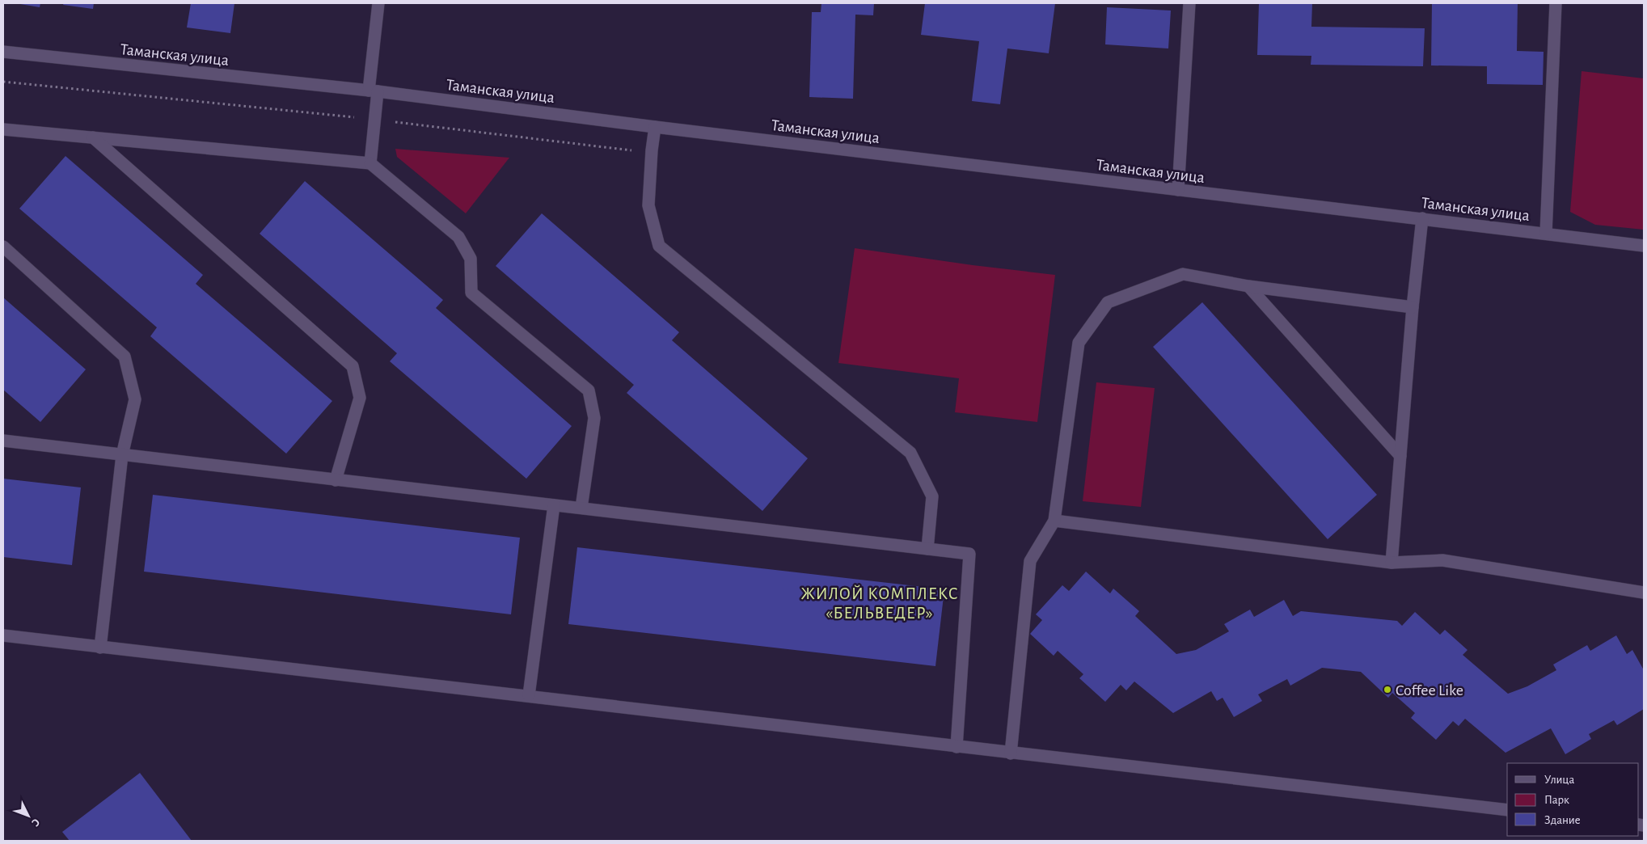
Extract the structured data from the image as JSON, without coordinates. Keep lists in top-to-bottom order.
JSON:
{
  "streets": {
    "street": ["Таманская улица"]
  },
  "districts": ["ЖИЛОЙ КОМПЛЕКС «БЕЛЬВЕДЕР»"],
  "places": ["Coffee Like"],
  "legend": ["Улица", "Парк", "Здание"],
  "north": "bottom right"
}
